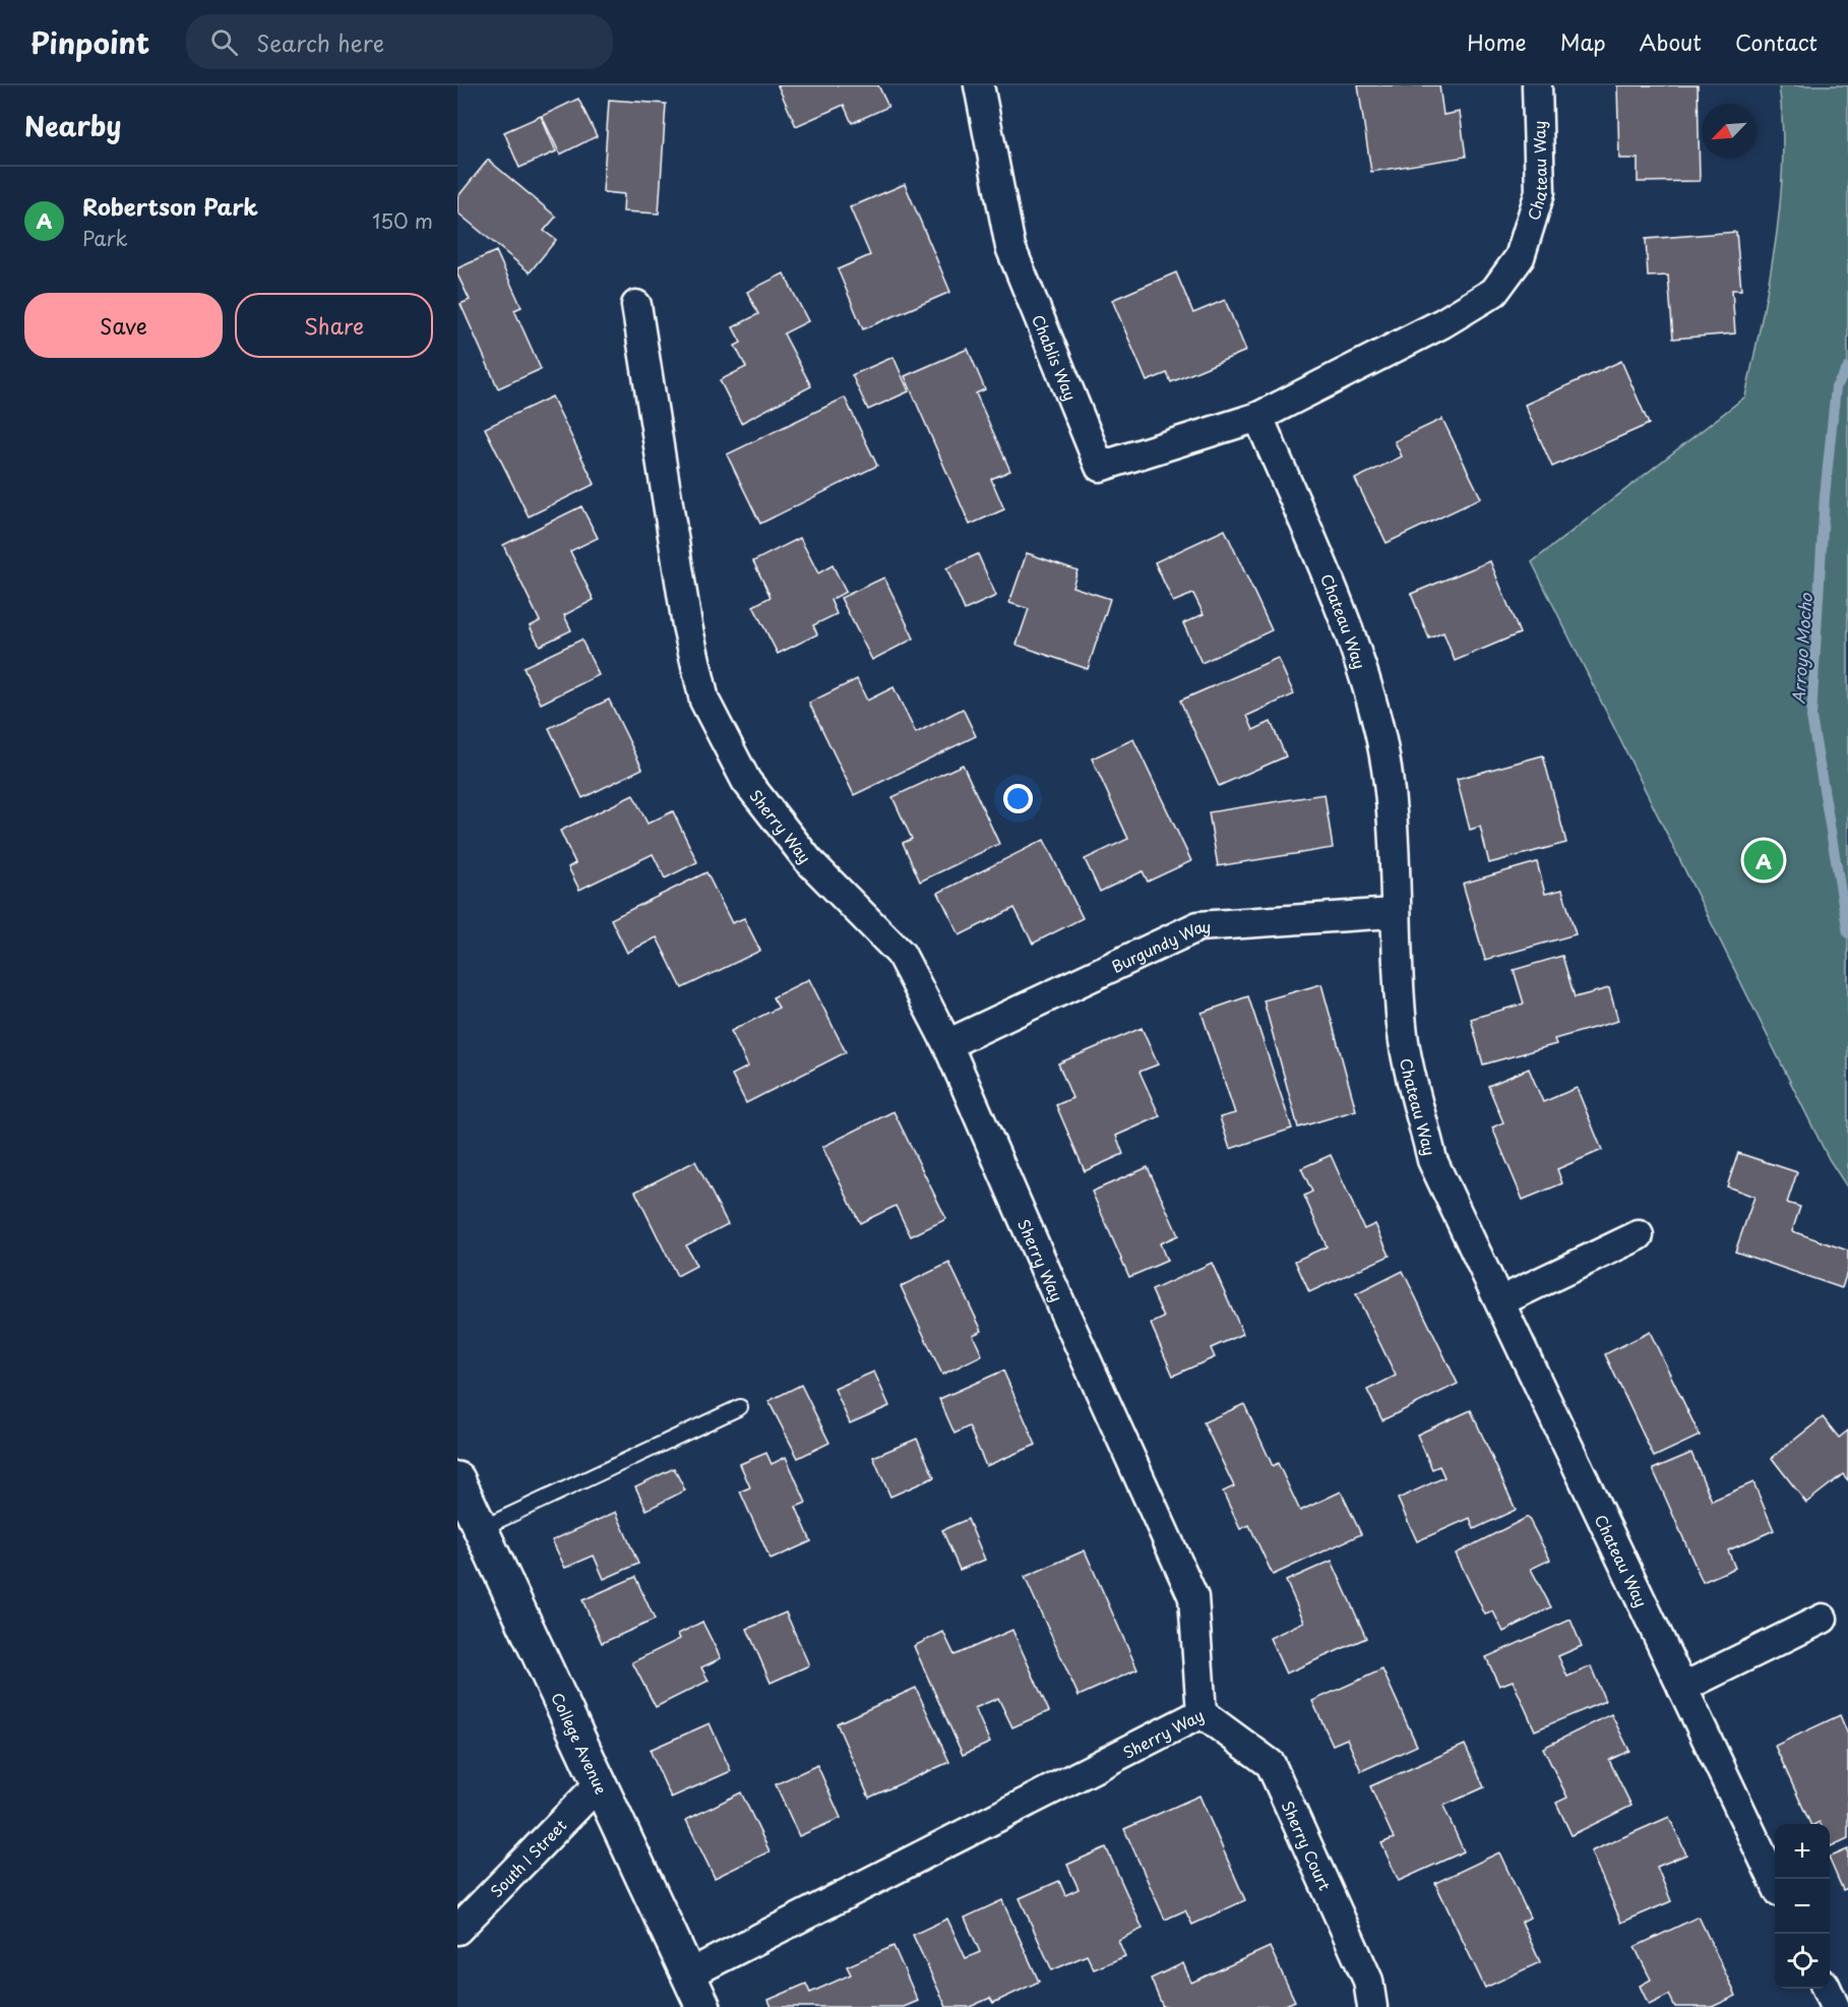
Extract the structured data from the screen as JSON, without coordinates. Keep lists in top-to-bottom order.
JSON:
{
  "streets": {
    "street": [
      "Chateau Way",
      "Chablis Way",
      "Sherry Way",
      "Burgundy Way",
      "College Avenue",
      "Sherry Court",
      "South I Street"
    ]
  },
  "crossings": [
    ["Chateau Way", "Chablis Way"],
    ["Chateau Way", "Burgundy Way"],
    ["Sherry Way", "Burgundy Way"],
    ["Sherry Way", "College Avenue"],
    ["Sherry Way", "Sherry Court"],
    ["College Avenue", "South I Street"]
  ],
  "water": ["Arroyo Mocho"],
  "north": "bottom left",
  "page": {
    "header": "Pinpoint",
    "search": "Search here",
    "nav": [
      "Home",
      "Map",
      "About",
      "Contact"
    ],
    "heading": "Nearby",
    "list": [
      {
        "mark": "A",
        "name": "Robertson Park",
        "note": "Park",
        "value": "150 m"
      }
    ],
    "buttons": ["Save", "Share"],
    "pins": "A",
    "map_buttons": ["+", "−"]
  }
}
